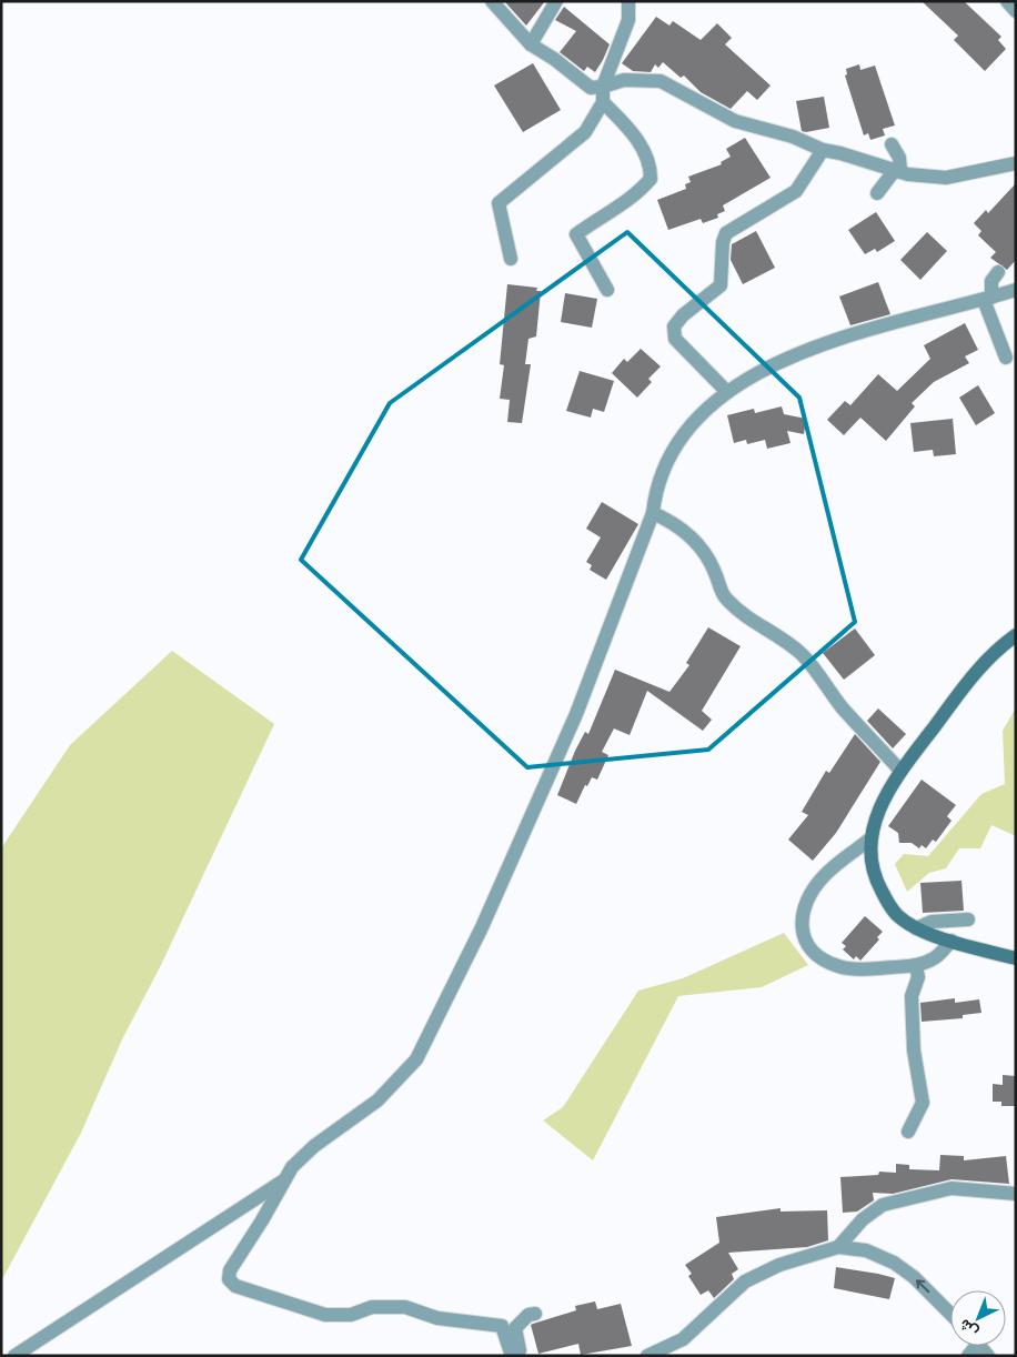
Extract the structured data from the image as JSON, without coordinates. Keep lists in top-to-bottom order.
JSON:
{
  "north": "bottom left"
}
